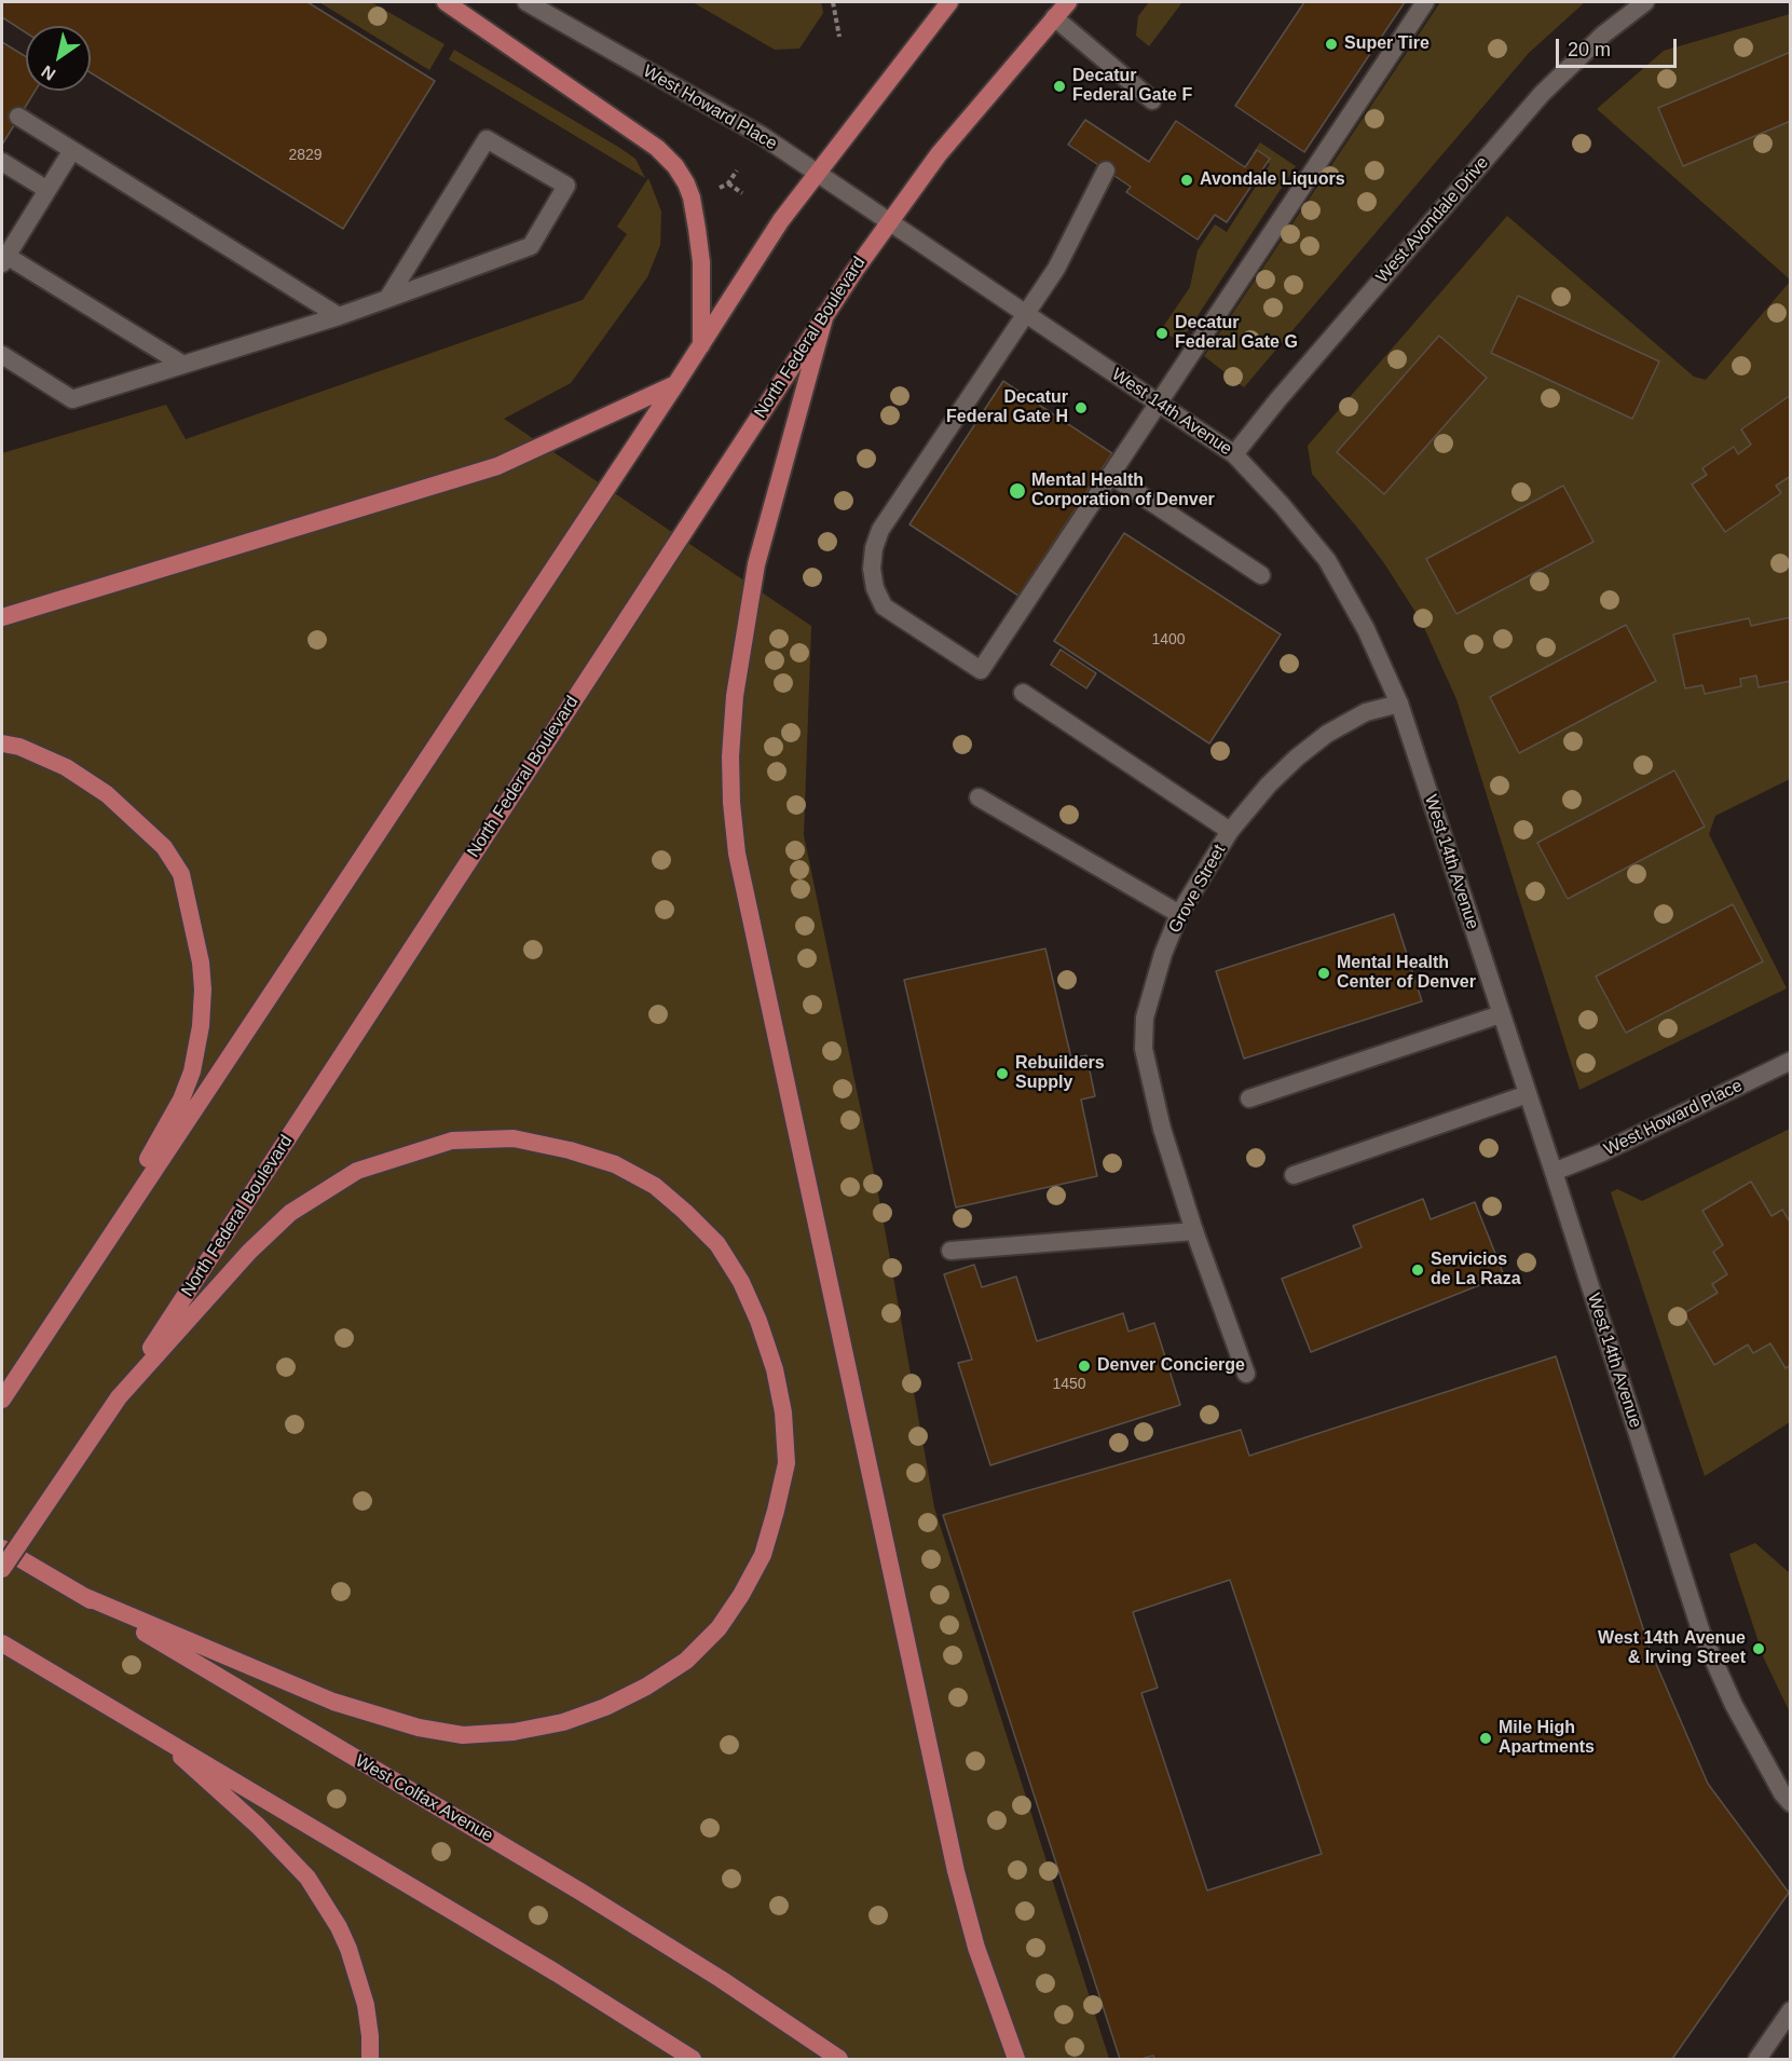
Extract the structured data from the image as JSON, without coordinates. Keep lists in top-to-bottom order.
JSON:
{
  "streets": {
    "main road": ["North Federal Boulevard", "West Colfax Avenue"],
    "street": [
      "West Howard Place",
      "West Avondale Drive",
      "West 14th Avenue",
      "Grove Street"
    ]
  },
  "crossings": [
    ["West Howard Place", "North Federal Boulevard"],
    ["West Howard Place", "West 14th Avenue"],
    ["West Avondale Drive", "West 14th Avenue"],
    ["North Federal Boulevard", "West 14th Avenue"],
    ["West 14th Avenue", "Grove Street"]
  ],
  "places": [
    "Super Tire",
    "Decatur Federal Gate F",
    "Avondale Liquors",
    "Decatur Federal Gate G",
    "Decatur Federal Gate H",
    "Mental Health Corporation of Denver",
    "Mental Health Center of Denver",
    "Rebuilders Supply",
    "Servicios de La Raza",
    "Denver Concierge",
    "West 14th Avenue & Irving Street",
    "Mile High Apartments"
  ],
  "house_numbers": ["2829", "1400", "1450"],
  "scale_bar": "20 m",
  "north": "bottom left"
}
